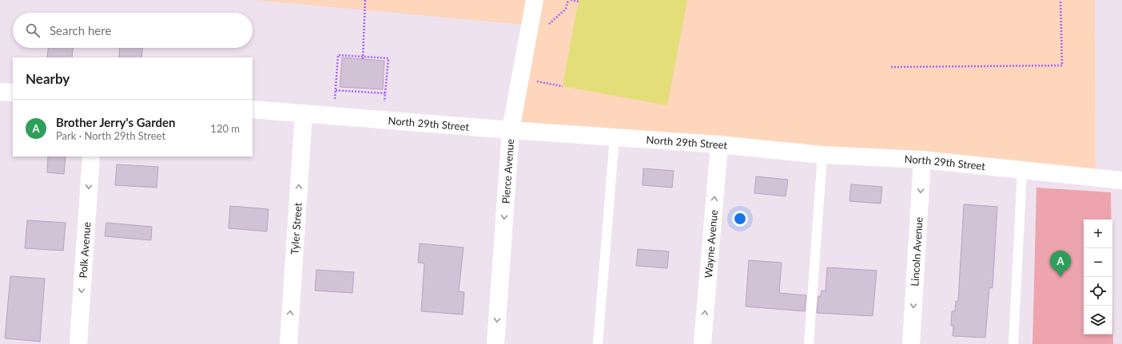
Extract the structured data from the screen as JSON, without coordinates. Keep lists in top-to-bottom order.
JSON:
{
  "streets": {
    "street": [
      "North 29th Street",
      "Pierce Avenue",
      "Tyler Street",
      "Wayne Avenue",
      "Polk Avenue",
      "Lincoln Avenue"
    ]
  },
  "crossings": [
    ["North 29th Street", "Pierce Avenue"],
    ["North 29th Street", "Tyler Street"],
    ["North 29th Street", "Wayne Avenue"],
    ["North 29th Street", "Lincoln Avenue"]
  ],
  "one_way": [
    "Pierce Avenue",
    "Tyler Street",
    "Wayne Avenue",
    "Polk Avenue",
    "Lincoln Avenue"
  ],
  "page": {
    "search": "Search here",
    "heading": "Nearby",
    "list": [
      {
        "mark": "A",
        "name": "Brother Jerry's Garden",
        "note": "Park · North 29th Street",
        "value": "120 m"
      }
    ],
    "map_buttons": ["+", "−"],
    "pins": "A"
  }
}
